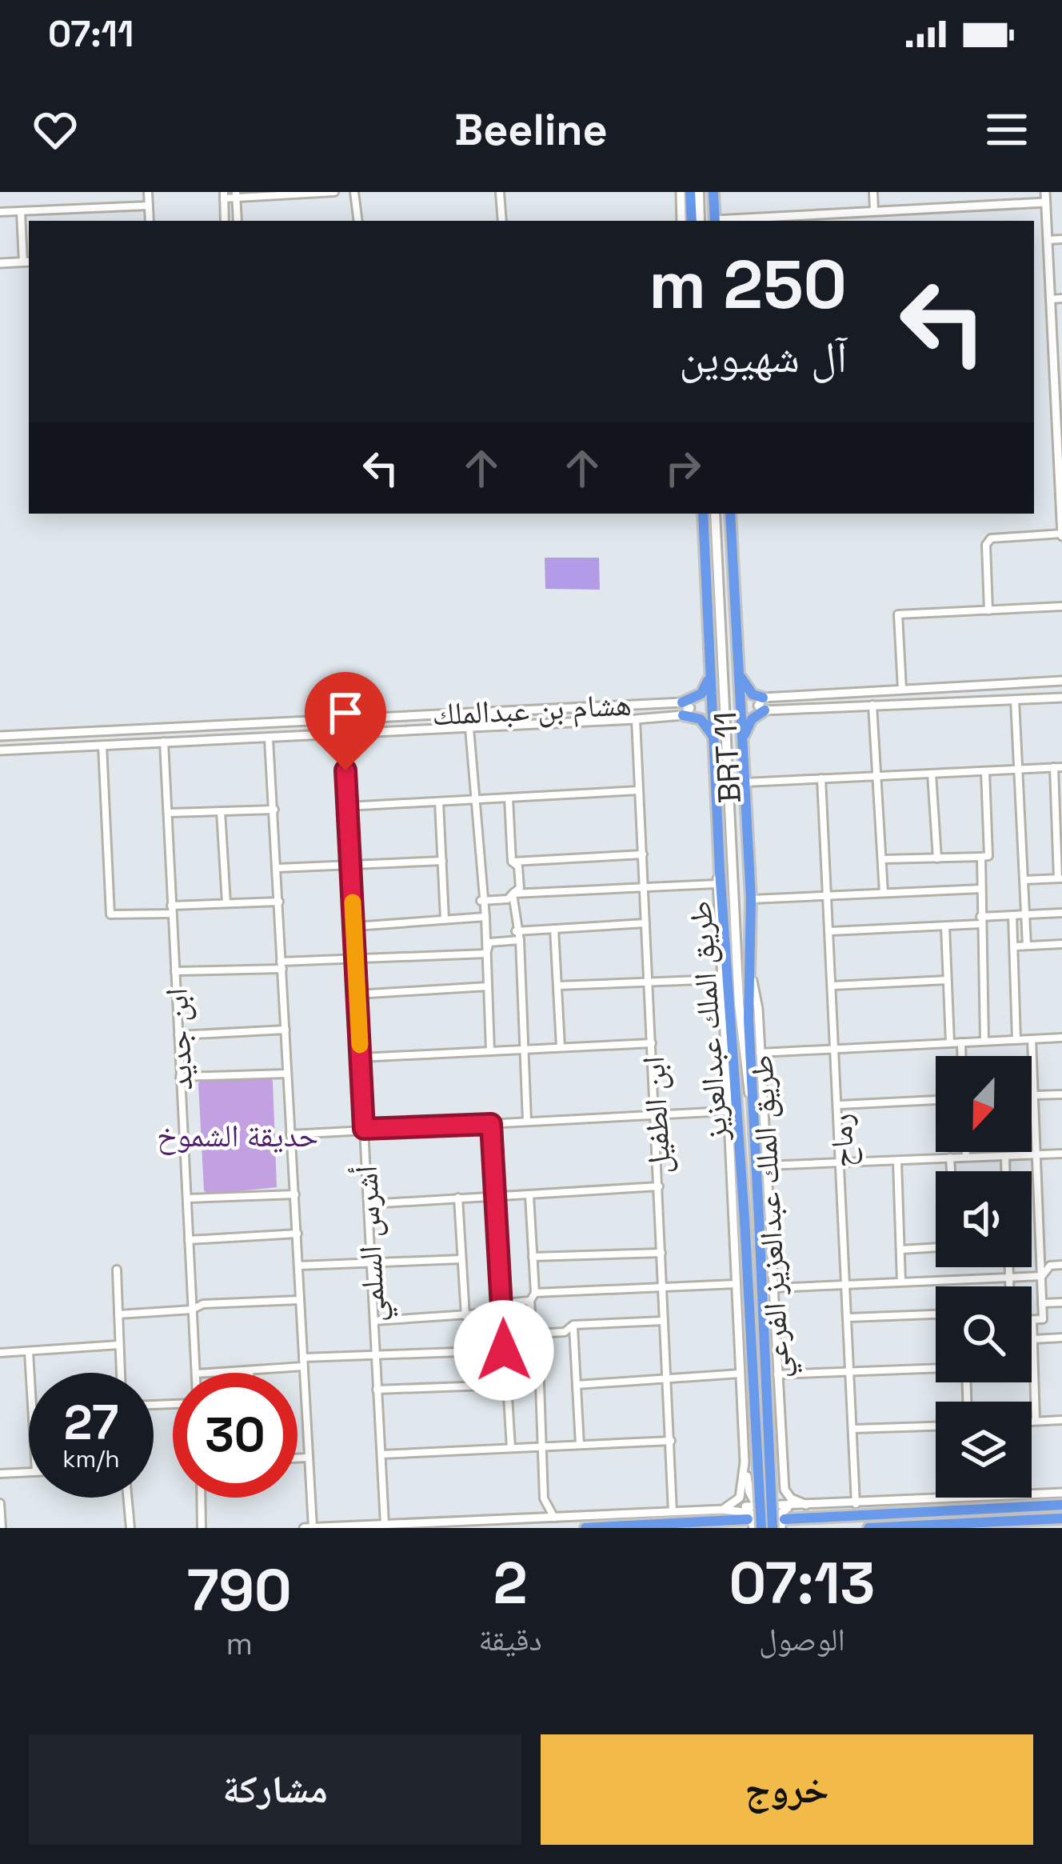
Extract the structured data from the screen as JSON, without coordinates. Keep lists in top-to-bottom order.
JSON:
{
  "streets": {
    "main road": ["BRT 11", "طريق الملك عبدالعزيز"],
    "street": [
      "هشام بن عبدالملك",
      "ابن جديد",
      "ابن الطفيل",
      "رماح",
      "طريق الملك عبدالعزيز الفرعي",
      "أشرس السلمي"
    ]
  },
  "crossings": [
    ["هشام بن عبدالملك", "ابن جديد"],
    ["هشام بن عبدالملك", "ابن الطفيل"],
    ["هشام بن عبدالملك", "أشرس السلمي"],
    ["BRT 11", "طريق الملك عبدالعزيز"],
    ["طريق الملك عبدالعزيز", "طريق الملك عبدالعزيز الفرعي"]
  ],
  "parks": ["حديقة الشموخ"],
  "north": "bottom",
  "page": {
    "status": "07:11",
    "header": "Beeline",
    "turn": ["250 m", "آل شهيوين"],
    "speed": "27 km/h",
    "limit": "30",
    "eta": [
      "07:13",
      "الوصول",
      "2",
      "دقيقة",
      "790",
      "m"
    ],
    "buttons": ["خروج", "مشاركة"]
  }
}
